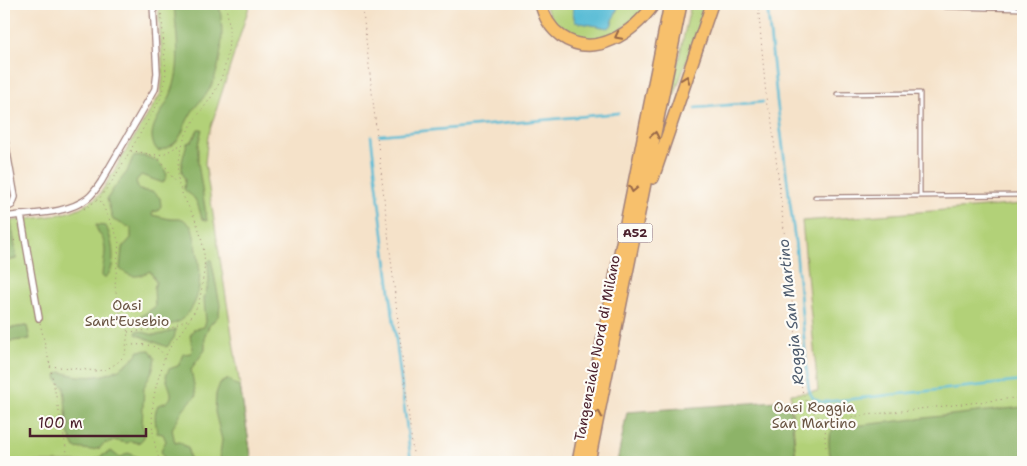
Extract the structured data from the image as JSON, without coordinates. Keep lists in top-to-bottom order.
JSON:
{
  "streets": {
    "highway": ["A52", "Tangenziale Nord di Milano"]
  },
  "crossings": [
    ["A52", "Tangenziale Nord di Milano"]
  ],
  "water": ["Roggia San Martino"],
  "parks": ["Oasi Sant'Eusebio", "Oasi Roggia San Martino"],
  "scale_bar": "100 m"
}
